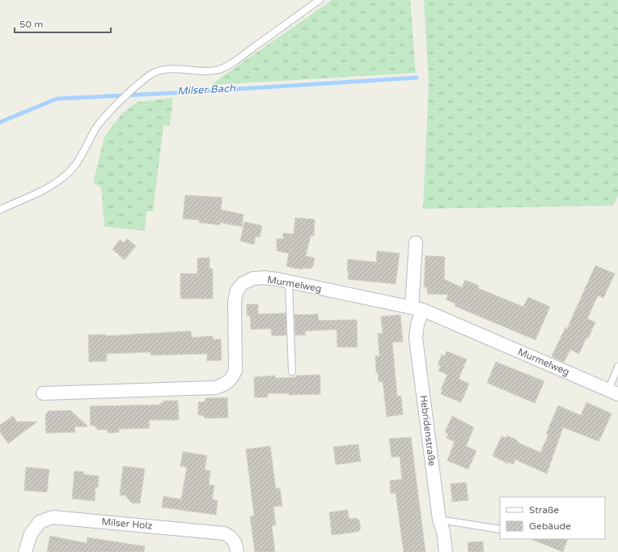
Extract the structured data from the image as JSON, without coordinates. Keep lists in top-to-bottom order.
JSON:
{
  "streets": {
    "street": ["Murmelweg", "Hebridenstraße", "Milser Holz"]
  },
  "crossings": [
    ["Murmelweg", "Hebridenstraße"]
  ],
  "water": ["Milser Bach"],
  "legend": ["Straße", "Gebäude"],
  "scale_bar": "50 m"
}
